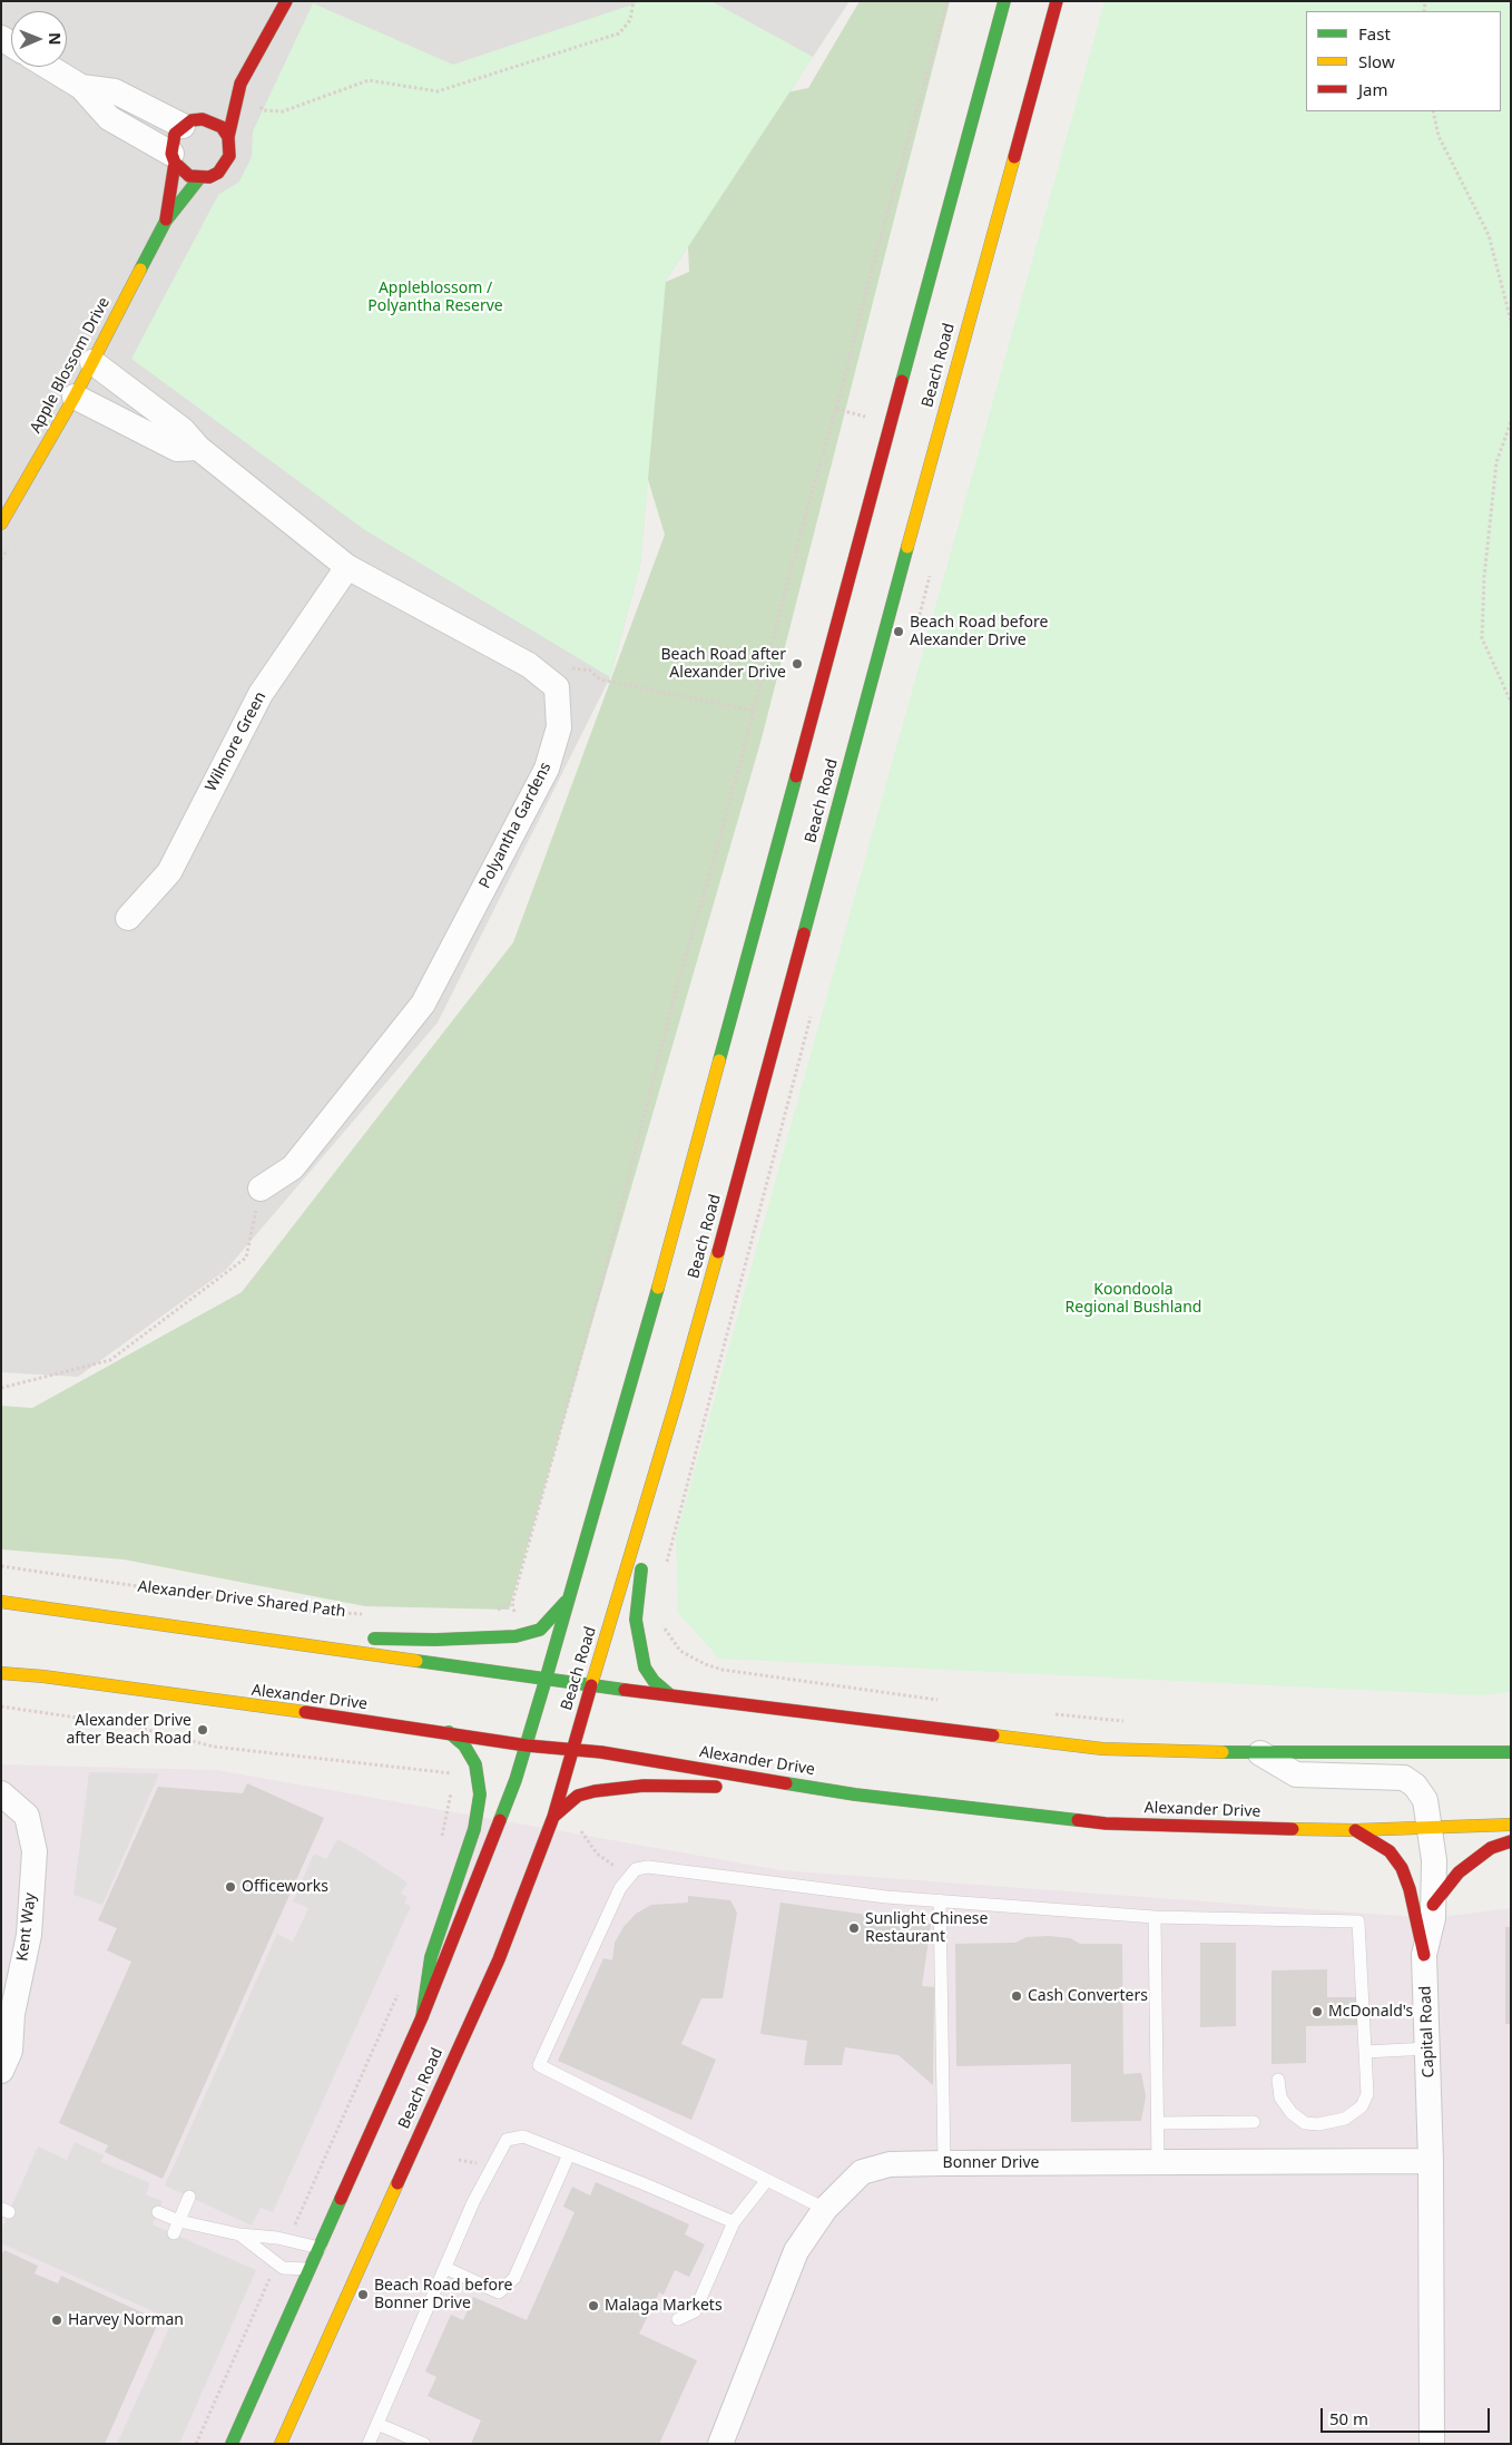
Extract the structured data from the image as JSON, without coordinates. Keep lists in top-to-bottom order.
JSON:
{
  "streets": {
    "main road": ["Apple Blossom Drive", "Beach Road", "Alexander Drive"],
    "street": [
      "Wilmore Green",
      "Polyantha Gardens",
      "Kent Way",
      "Capital Road",
      "Bonner Drive"
    ],
    "path": ["Alexander Drive Shared Path"]
  },
  "crossings": [
    ["Apple Blossom Drive", "Polyantha Gardens"],
    ["Beach Road", "Alexander Drive"],
    ["Wilmore Green", "Polyantha Gardens"],
    ["Alexander Drive", "Capital Road"],
    ["Capital Road", "Bonner Drive"]
  ],
  "parks": ["Appleblossom / Polyantha Reserve", "Koondoola Regional Bushland"],
  "places": [
    "Beach Road before Alexander Drive",
    "Beach Road after Alexander Drive",
    "Alexander Drive after Beach Road",
    "Officeworks",
    "Sunlight Chinese Restaurant",
    "Cash Converters",
    "McDonald's",
    "Beach Road before Bonner Drive",
    "Malaga Markets",
    "Harvey Norman"
  ],
  "legend": ["Fast", "Slow", "Jam"],
  "scale_bar": "50 m",
  "north": "right"
}
